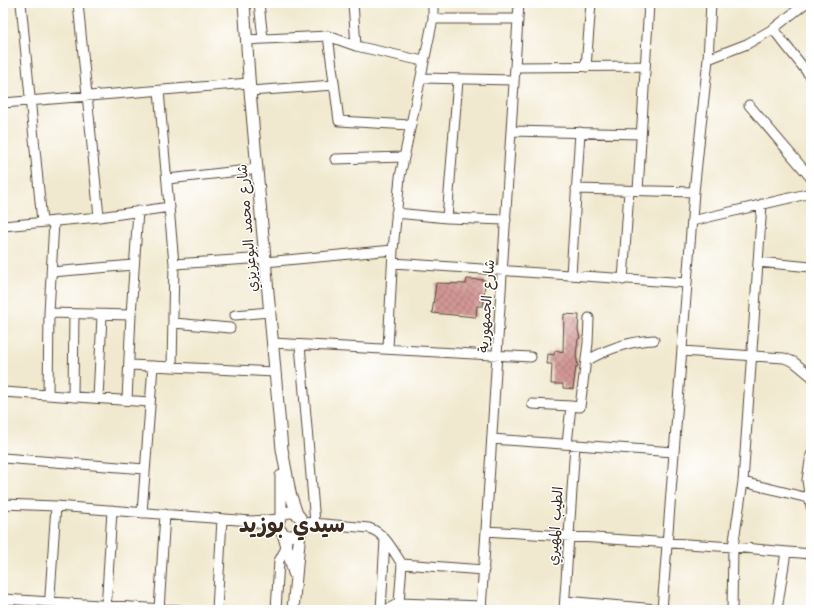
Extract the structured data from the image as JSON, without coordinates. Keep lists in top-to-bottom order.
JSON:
{
  "streets": {
    "main road": ["شارع محمد البوعزيزي"],
    "street": ["شارع الجمهورية", "الطيب المهيري"]
  },
  "districts": ["سيدي بوزيد"]
}
